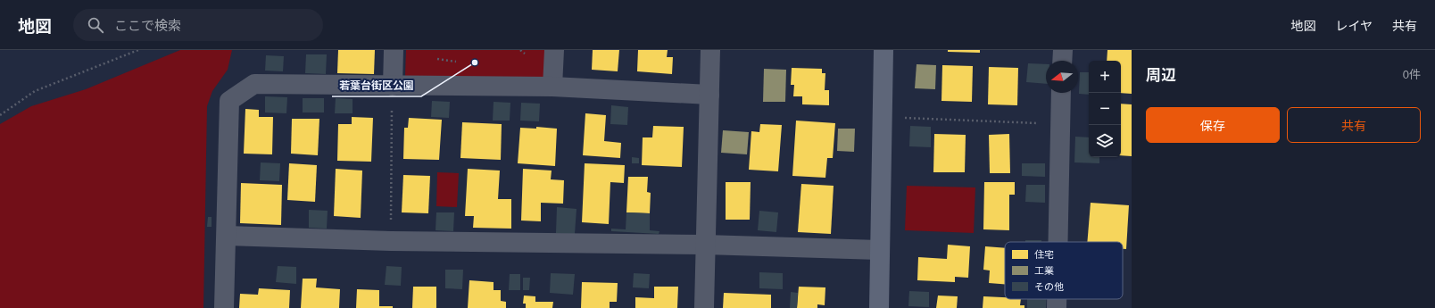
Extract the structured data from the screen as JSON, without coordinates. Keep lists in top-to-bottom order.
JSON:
{
  "places": ["若葉台街区公園"],
  "legend": ["住宅", "工業", "その他"],
  "north": "left",
  "page": {
    "header": "地図",
    "search": "ここで検索",
    "nav": ["地図", "レイヤ", "共有"],
    "heading": ["周辺", "0件"],
    "map_buttons": ["+", "−"],
    "buttons": ["保存", "共有"]
  }
}
